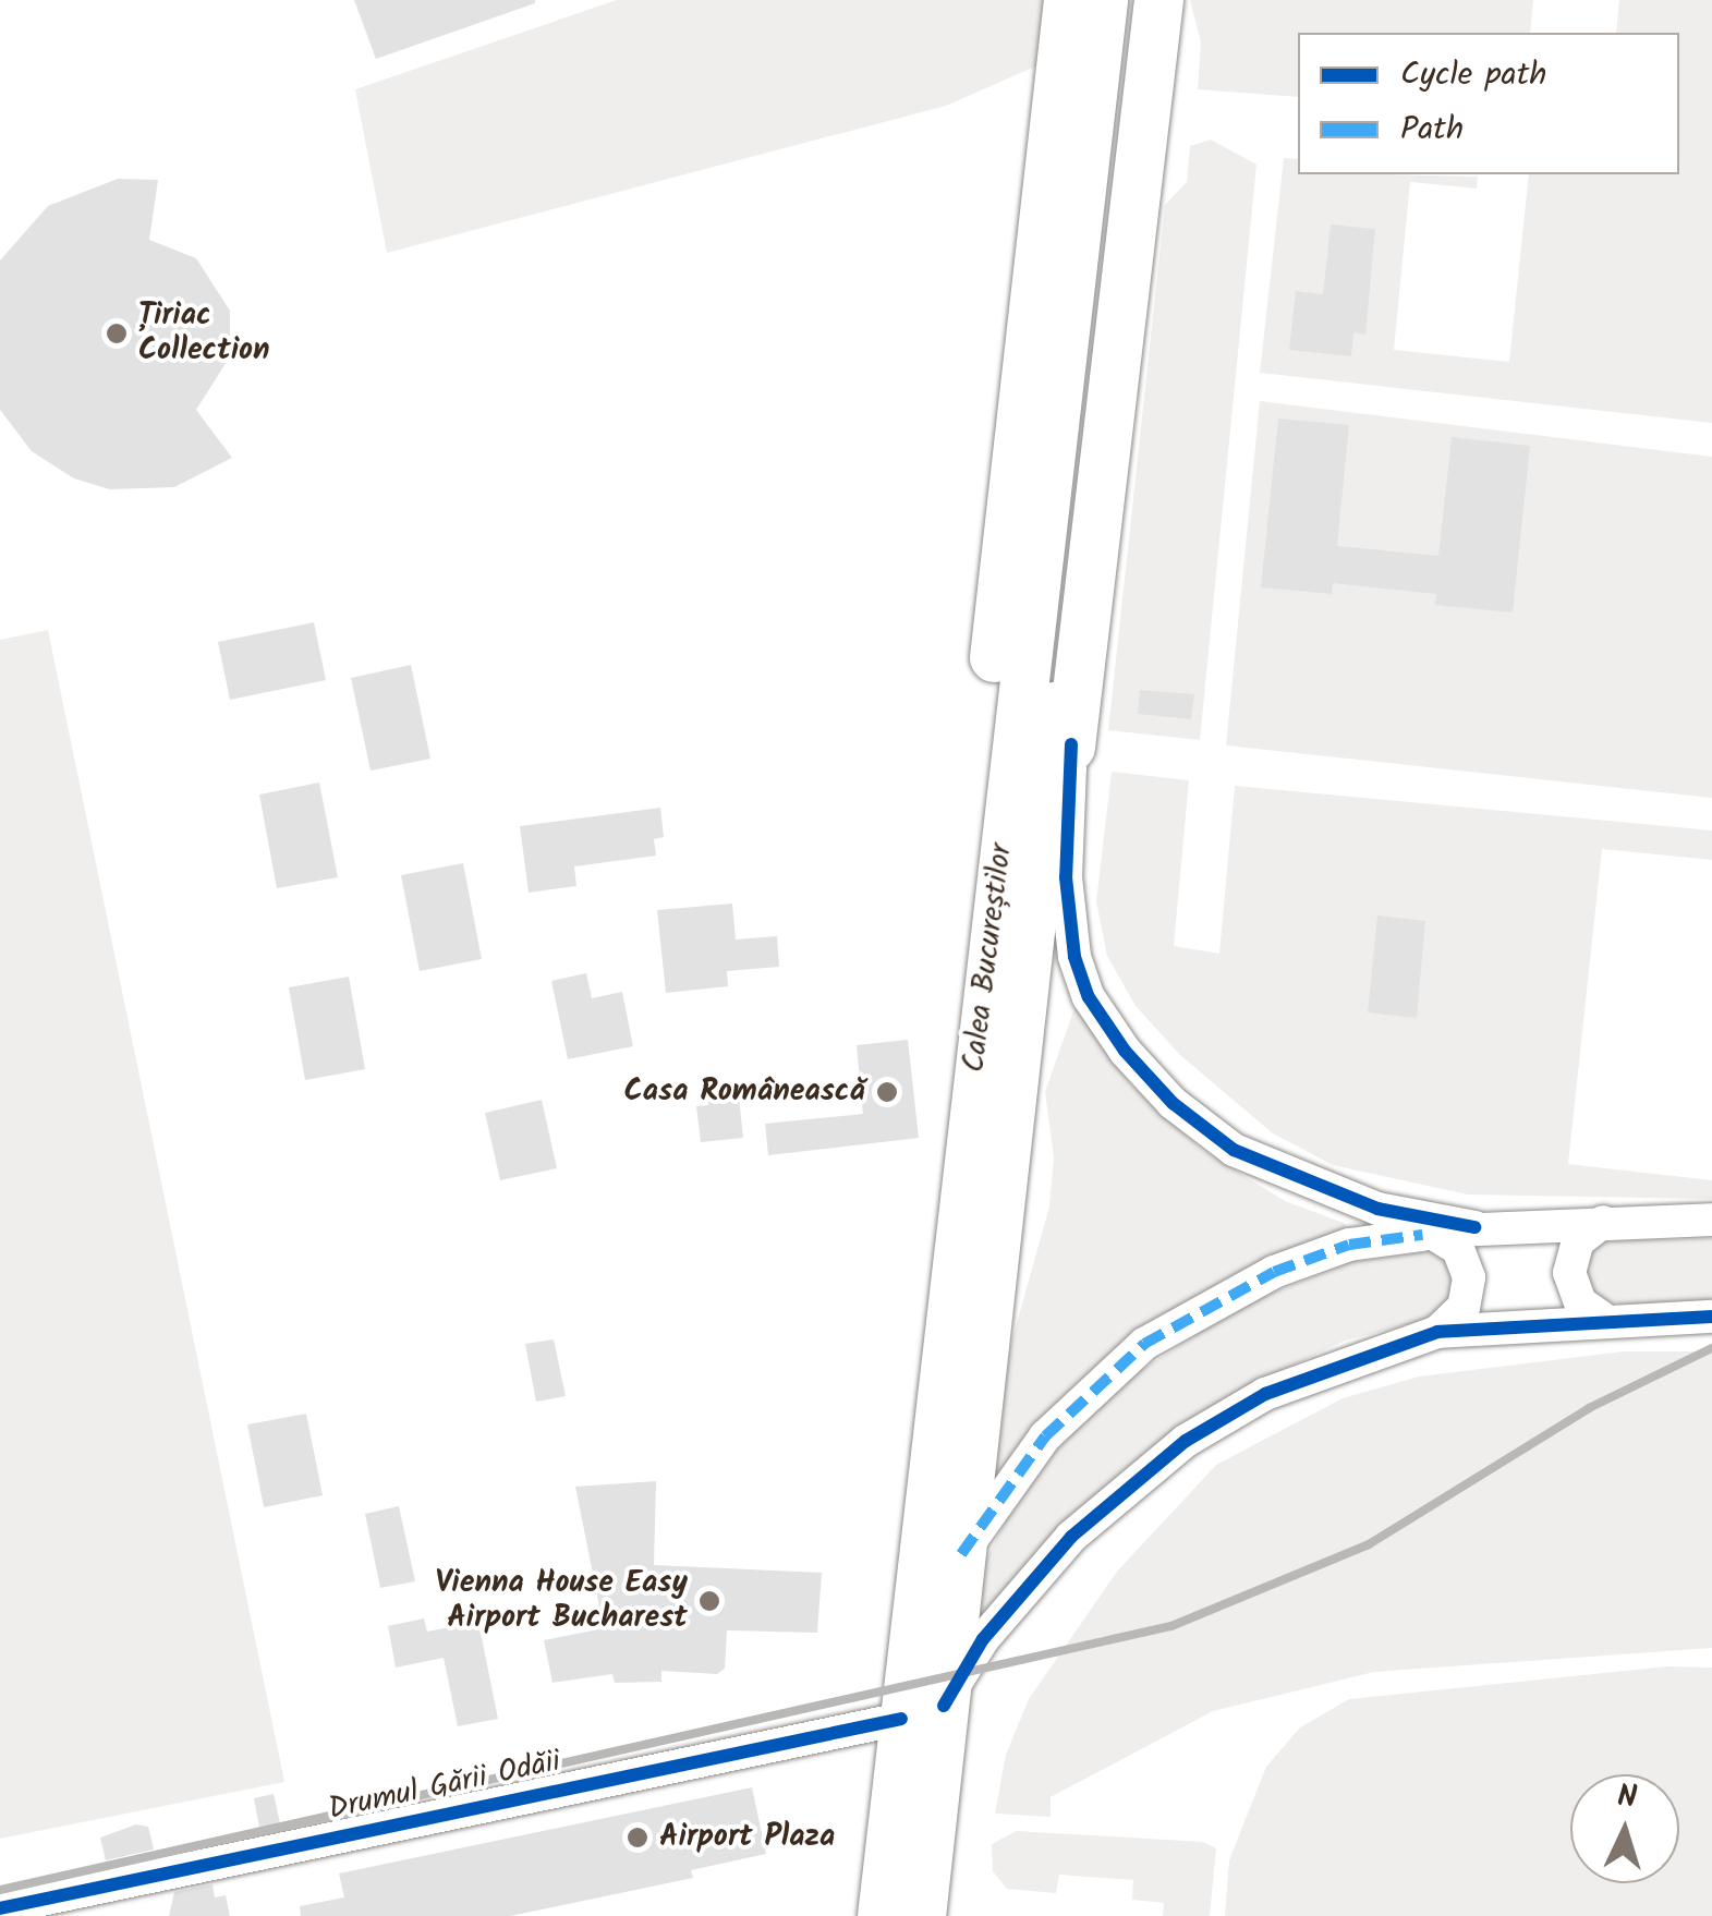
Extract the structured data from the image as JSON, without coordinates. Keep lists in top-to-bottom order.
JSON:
{
  "streets": {
    "highway": ["Calea Bucureștilor"],
    "street": ["Drumul Gării Odăii"]
  },
  "crossings": [
    ["Calea Bucureștilor", "Drumul Gării Odăii"]
  ],
  "places": [
    "Țiriac Collection",
    "Casa Românească",
    "Vienna House Easy Airport Bucharest",
    "Airport Plaza"
  ],
  "legend": ["Cycle path", "Path"],
  "north": "top"
}
